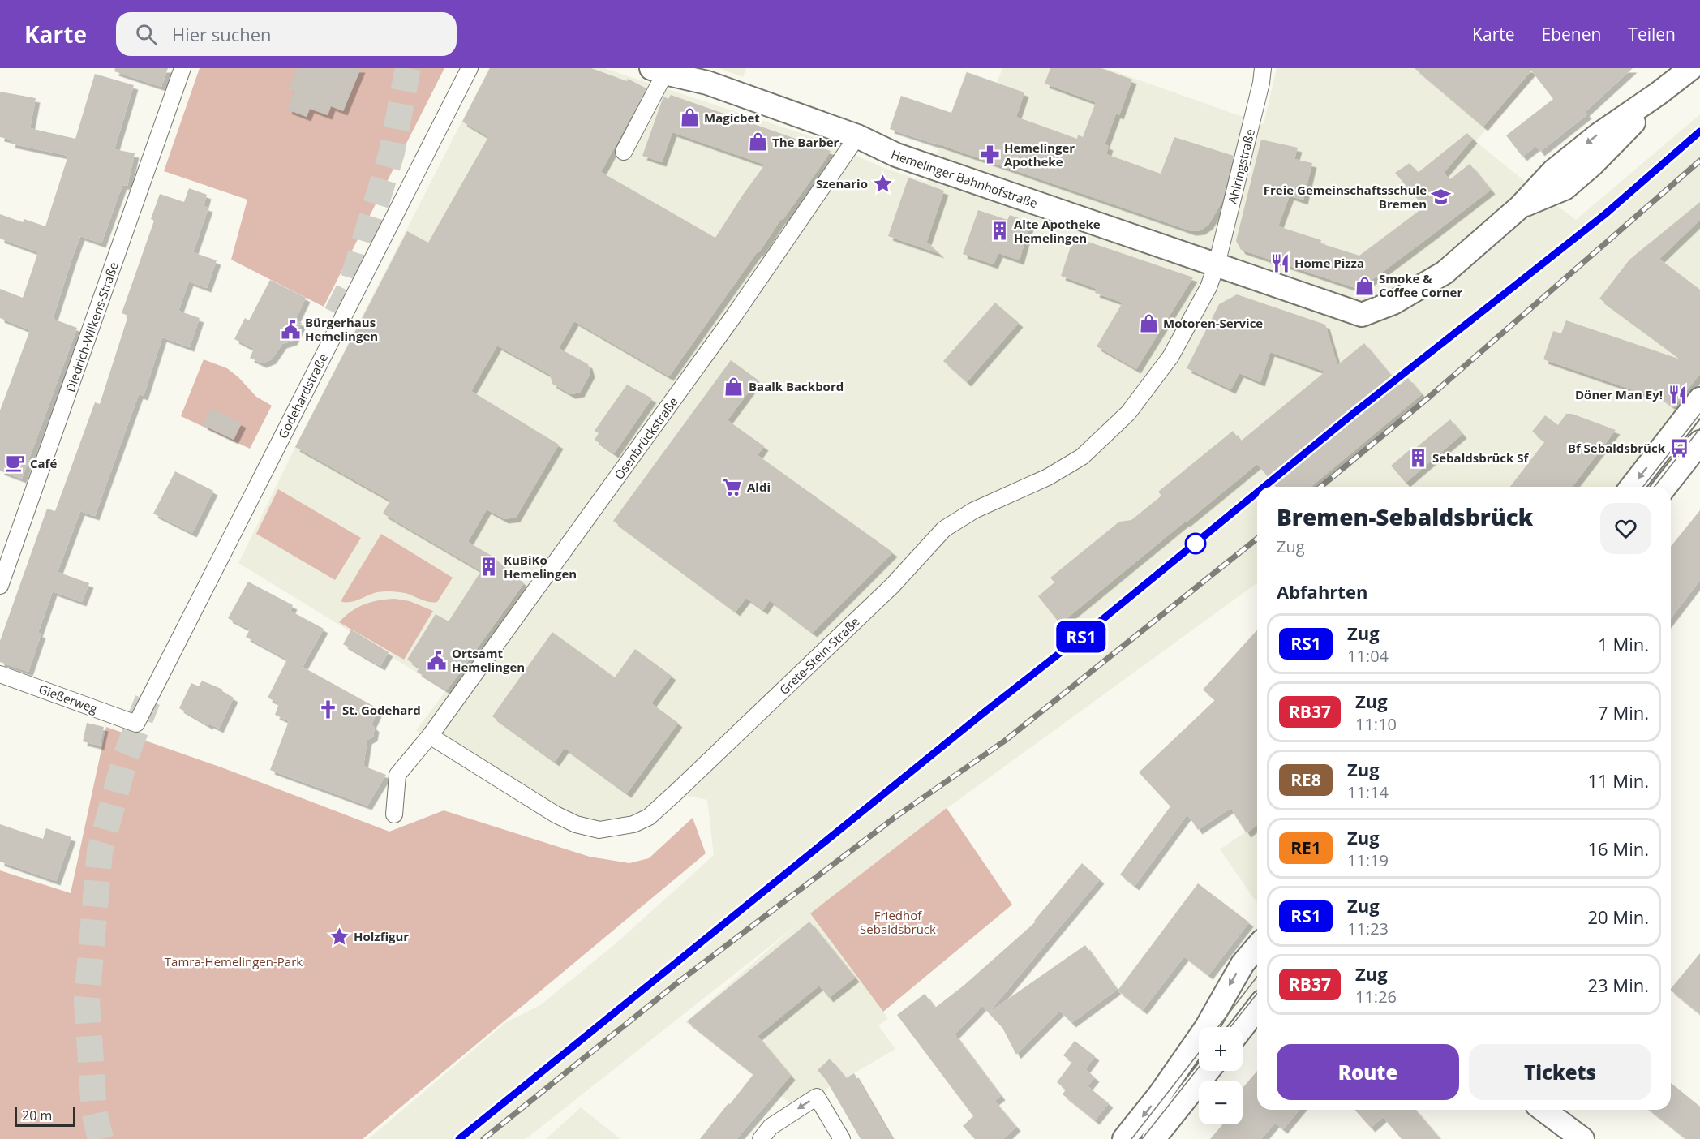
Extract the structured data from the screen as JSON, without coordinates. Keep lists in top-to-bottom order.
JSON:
{
  "streets": {
    "street": [
      "Ahlringstraße",
      "Hemelinger Bahnhofstraße",
      "Diedrich-Wilkens-Straße",
      "Godehardstraße",
      "Osenbrückstraße",
      "Grete-Stein-Straße",
      "Gießerweg"
    ]
  },
  "crossings": [
    ["Ahlringstraße", "Hemelinger Bahnhofstraße"],
    ["Ahlringstraße", "Grete-Stein-Straße"],
    ["Hemelinger Bahnhofstraße", "Osenbrückstraße"],
    ["Hemelinger Bahnhofstraße", "Grete-Stein-Straße"],
    ["Godehardstraße", "Gießerweg"],
    ["Osenbrückstraße", "Grete-Stein-Straße"]
  ],
  "parks": ["Friedhof Sebaldsbrück", "Tamra-Hemelingen-Park"],
  "places": {
    "shop": [
      "Magicbet",
      "The Barber",
      "Smoke & Coffee Corner",
      "Motoren-Service",
      "Baalk Backbord"
    ],
    "pharmacy": ["Hemelinger Apotheke"],
    "place": ["Szenario", "Holzfigur"],
    "school or university": ["Freie Gemeinschaftsschule Bremen"],
    "building": ["Alte Apotheke Hemelingen", "Sebaldsbrück Sf", "KuBiKo Hemelingen"],
    "restaurant": ["Home Pizza", "Döner Man Ey!"],
    "public building": ["Bürgerhaus Hemelingen", "Ortsamt Hemelingen"],
    "bus stop": ["Bf Sebaldsbrück"],
    "cafe": ["Café"],
    "supermarket": ["Aldi"],
    "church": ["St. Godehard"]
  },
  "scale_bar": "20 m",
  "page": {
    "header": "Karte",
    "search": "Hier suchen",
    "nav": ["Karte", "Ebenen", "Teilen"],
    "on_map": "RS1",
    "heading": [
      ["Bremen-Sebaldsbrück", "Zug"],
      "Abfahrten"
    ],
    "list": [
      {
        "mark": "RS1",
        "name": "Zug",
        "note": "11:04",
        "value": "1 Min."
      },
      {
        "mark": "RB37",
        "name": "Zug",
        "note": "11:10",
        "value": "7 Min."
      },
      {
        "mark": "RE8",
        "name": "Zug",
        "note": "11:14",
        "value": "11 Min."
      },
      {
        "mark": "RE1",
        "name": "Zug",
        "note": "11:19",
        "value": "16 Min."
      },
      {
        "mark": "RS1",
        "name": "Zug",
        "note": "11:23",
        "value": "20 Min."
      },
      {
        "mark": "RB37",
        "name": "Zug",
        "note": "11:26",
        "value": "23 Min."
      }
    ],
    "map_buttons": ["+", "−"],
    "buttons": ["Route", "Tickets"],
    "scale": "20 m"
  }
}
